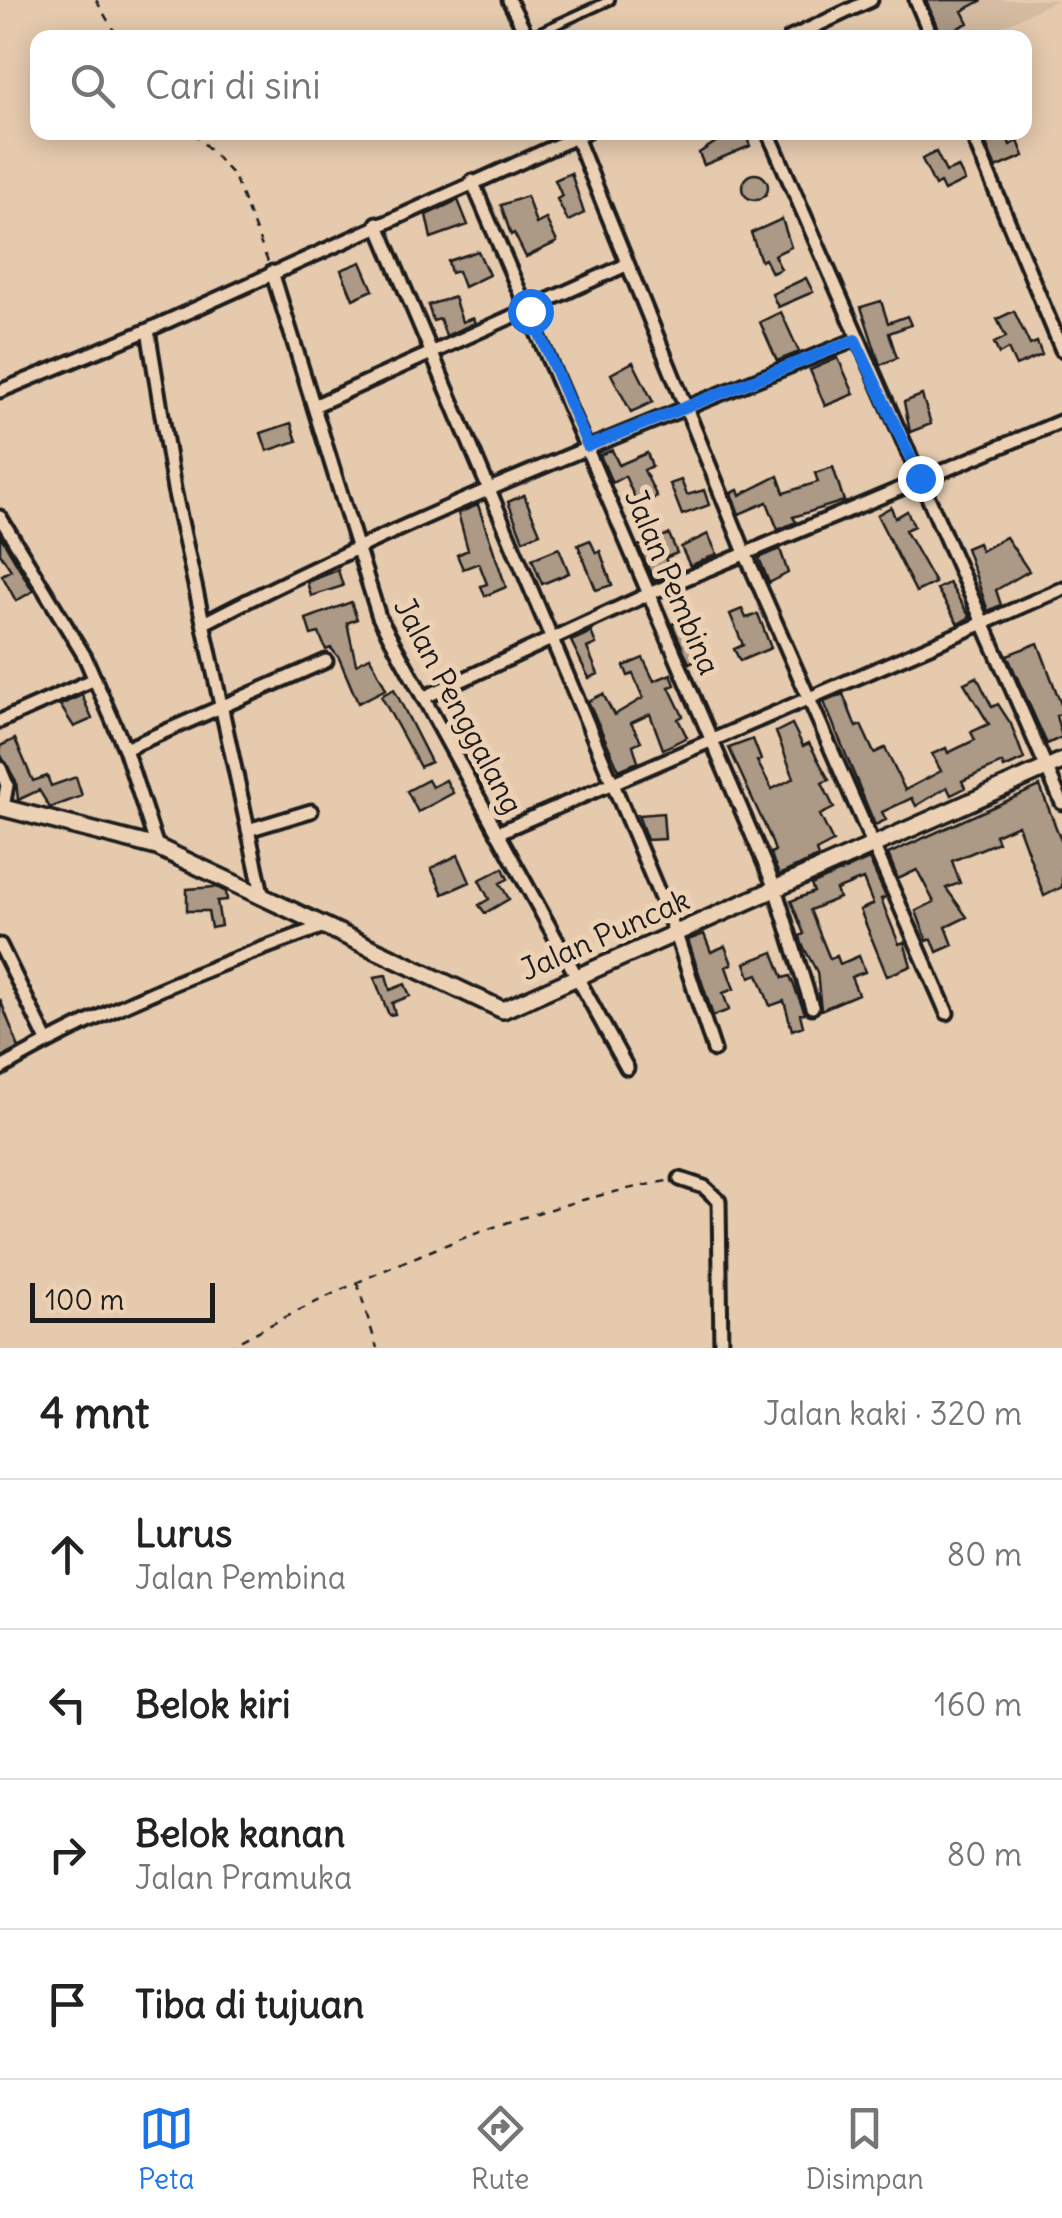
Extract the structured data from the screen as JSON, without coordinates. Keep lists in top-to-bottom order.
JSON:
{
  "streets": {
    "street": ["Jalan Pembina", "Jalan Penggalang", "Jalan Puncak"]
  },
  "crossings": [
    ["Jalan Pembina", "Jalan Puncak"],
    ["Jalan Penggalang", "Jalan Puncak"]
  ],
  "scale_bar": "100 m",
  "page": {
    "search": "Cari di sini",
    "scale": "100 m",
    "heading": ["4 mnt", "Jalan kaki · 320 m"],
    "list": [
      ["Lurus", "Jalan Pembina", "80 m"],
      ["Belok kiri", "160 m"],
      ["Belok kanan", "Jalan Pramuka", "80 m"],
      "Tiba di tujuan"
    ],
    "nav": ["Peta", "Rute", "Disimpan"]
  }
}
